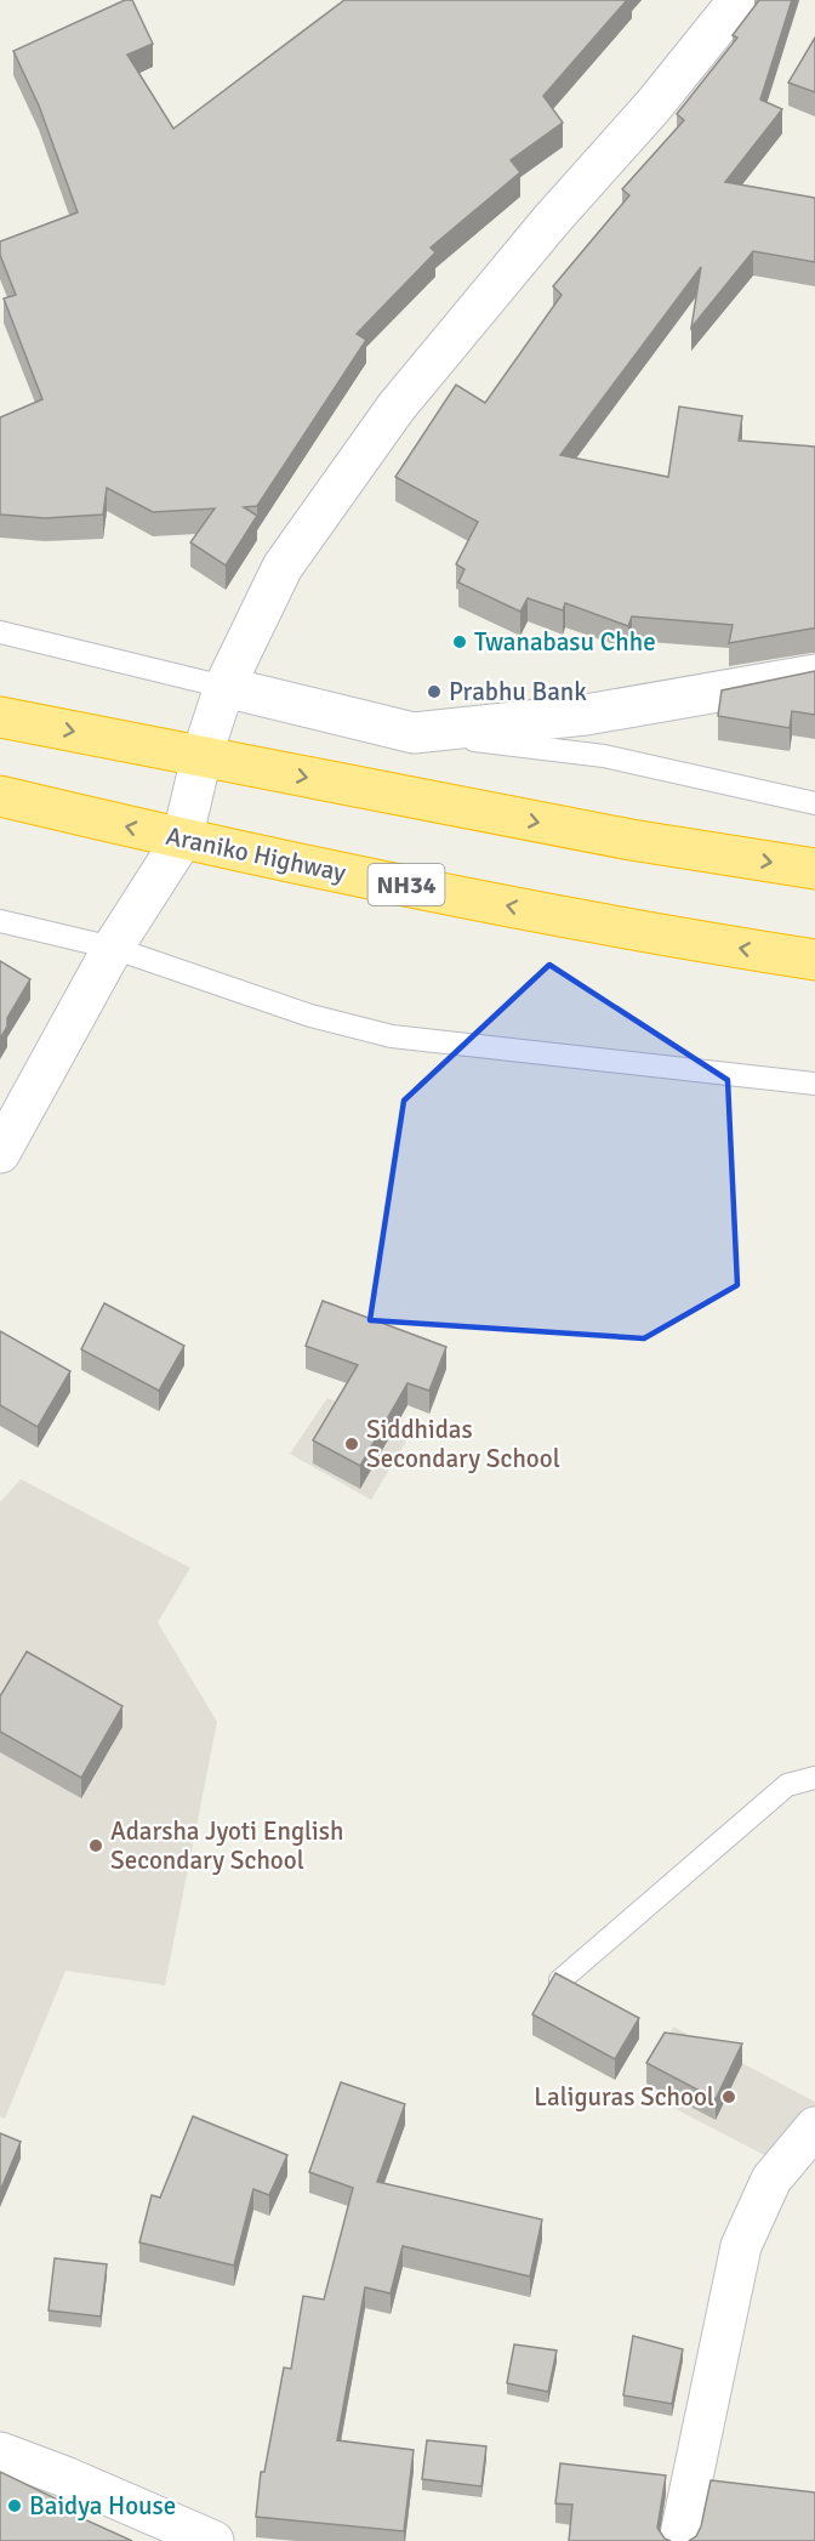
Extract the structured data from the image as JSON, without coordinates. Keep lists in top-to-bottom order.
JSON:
{
  "streets": {
    "highway": ["Araniko Highway", "NH34"]
  },
  "places": [
    "Twanabasu Chhe",
    "Prabhu Bank",
    "Siddhidas Secondary School",
    "Adarsha Jyoti English Secondary School",
    "Laliguras School",
    "Baidya House"
  ]
}
